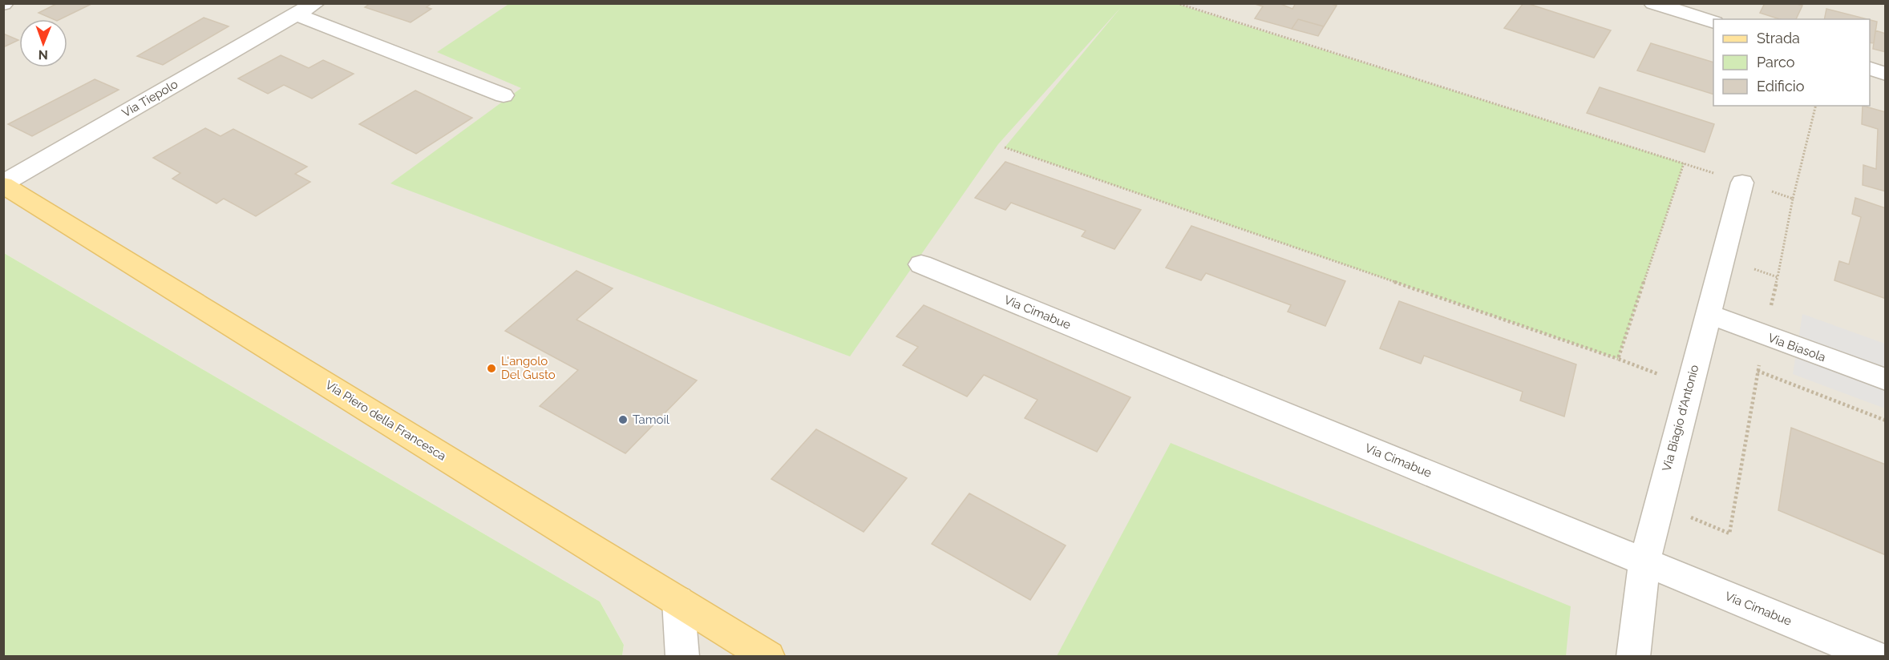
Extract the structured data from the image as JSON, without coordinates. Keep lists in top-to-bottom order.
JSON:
{
  "streets": {
    "main road": ["Via Piero della Francesca"],
    "street": [
      "Via Tiepolo",
      "Via Cimabue",
      "Via Biasola",
      "Via Biagio d'Antonio"
    ]
  },
  "crossings": [
    ["Via Tiepolo", "Via Piero della Francesca"],
    ["Via Cimabue", "Via Biagio d'Antonio"],
    ["Via Biasola", "Via Biagio d'Antonio"]
  ],
  "places": ["L'angolo Del Gusto", "Tamoil"],
  "legend": ["Strada", "Parco", "Edificio"],
  "north": "bottom"
}
